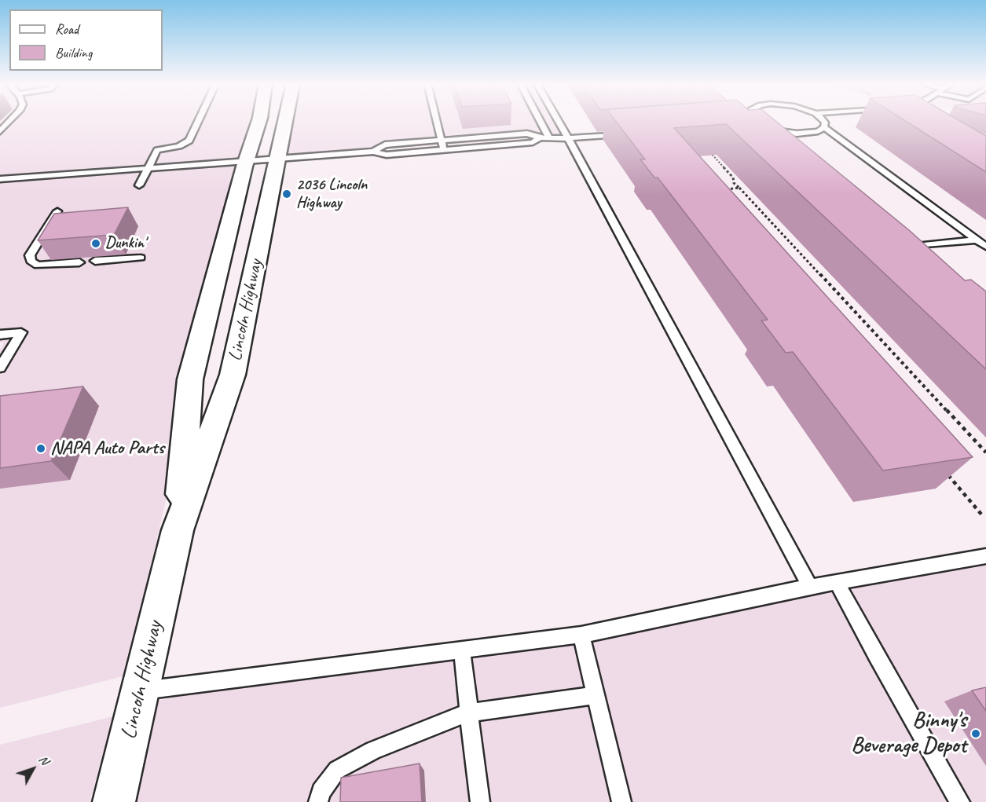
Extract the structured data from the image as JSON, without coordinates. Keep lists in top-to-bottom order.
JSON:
{
  "streets": {
    "main road": ["Lincoln Highway"]
  },
  "places": [
    "2036 Lincoln Highway",
    "Dunkin'",
    "NAPA Auto Parts",
    "Binny's Beverage Depot"
  ],
  "legend": ["Road", "Building"],
  "north": "top right"
}
